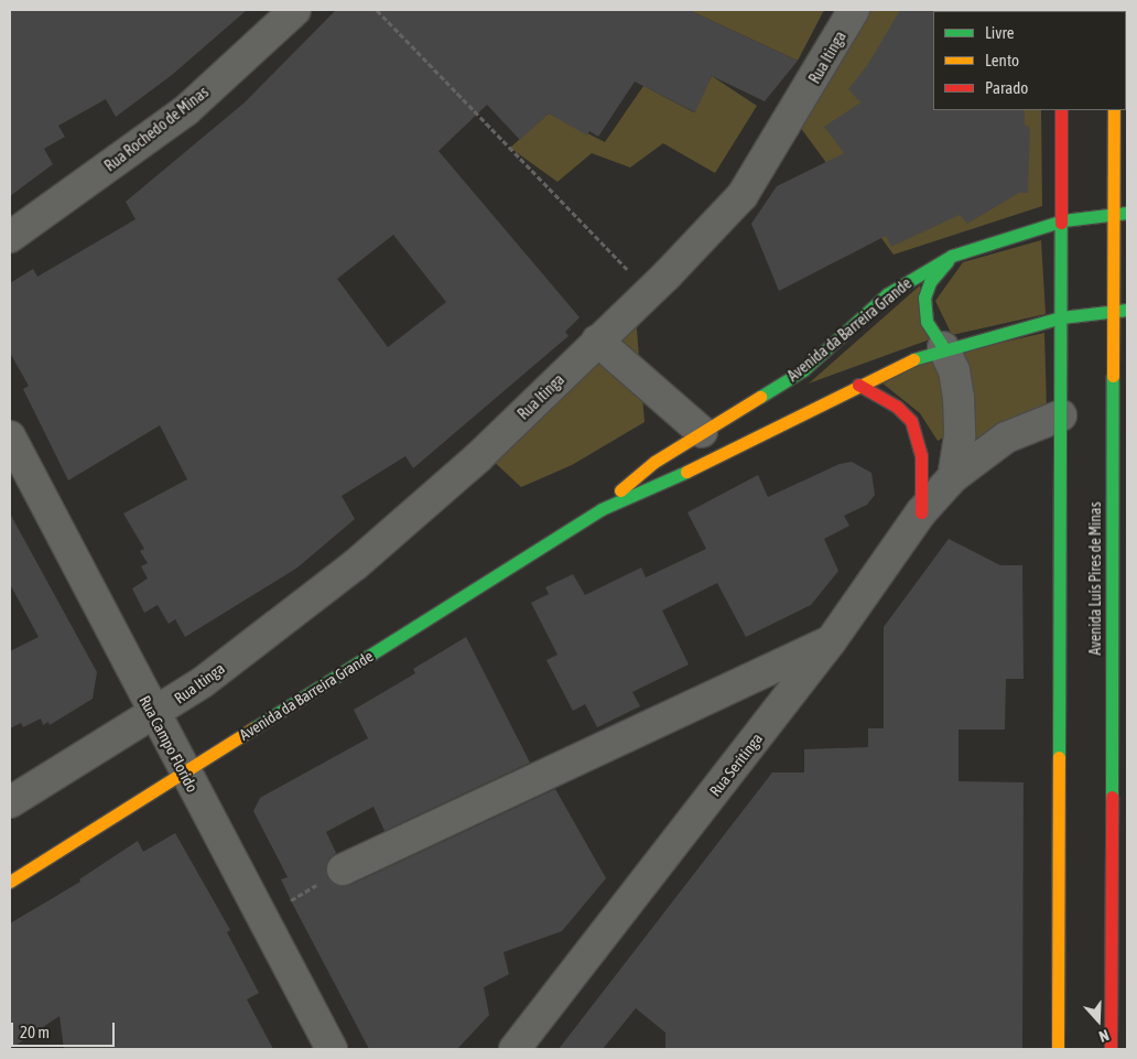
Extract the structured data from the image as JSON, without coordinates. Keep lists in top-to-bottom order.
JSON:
{
  "streets": {
    "main road": ["Avenida da Barreira Grande", "Avenida Luís Pires de Minas"],
    "street": [
      "Rua Itinga",
      "Rua Rochedo de Minas",
      "Rua Campo Florido",
      "Rua Seritinga"
    ]
  },
  "crossings": [
    ["Rua Itinga", "Rua Campo Florido"],
    ["Avenida da Barreira Grande", "Avenida Luís Pires de Minas"],
    ["Avenida da Barreira Grande", "Rua Campo Florido"]
  ],
  "legend": ["Livre", "Lento", "Parado"],
  "scale_bar": "20 m",
  "north": "bottom"
}
